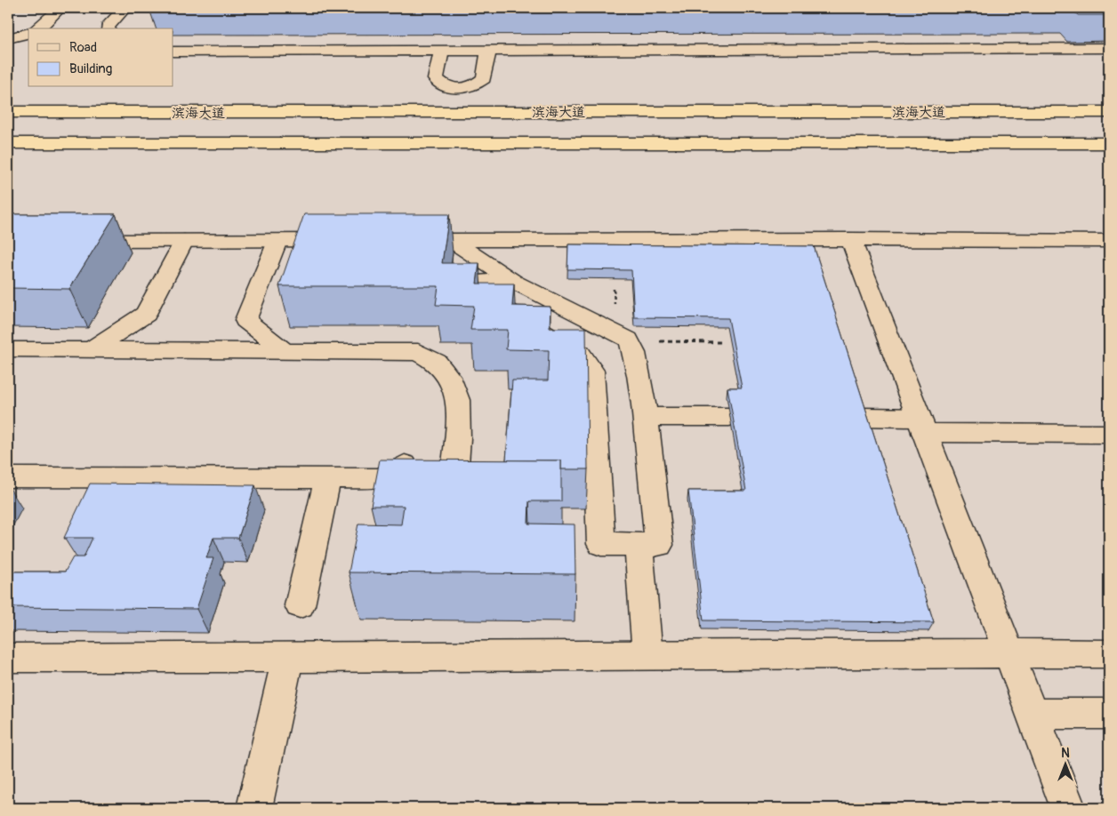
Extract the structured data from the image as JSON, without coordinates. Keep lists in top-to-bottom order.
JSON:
{
  "streets": {
    "highway": ["滨海大道"]
  },
  "legend": ["Road", "Building"],
  "north": "top"
}
